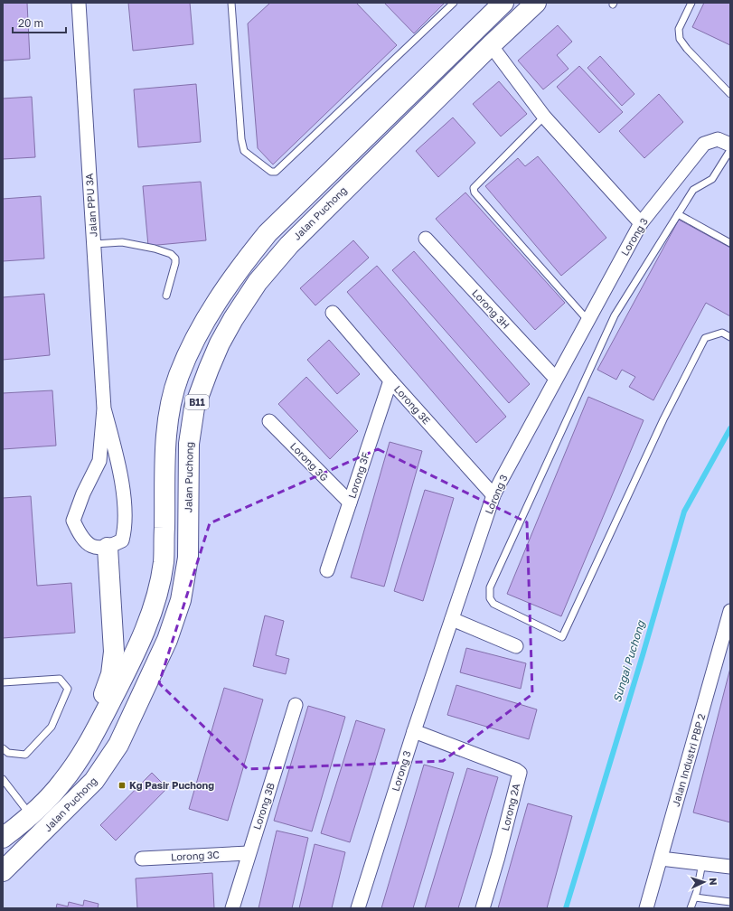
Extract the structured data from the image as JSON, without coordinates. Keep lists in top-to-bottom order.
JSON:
{
  "streets": {
    "main road": ["Jalan Puchong", "B11"],
    "street": [
      "Jalan PPU 3A",
      "Lorong 3",
      "Lorong 3H",
      "Lorong 3E",
      "Lorong 3G",
      "Lorong 3F",
      "Jalan Industri PBP 2",
      "Lorong 3B",
      "Lorong 2A",
      "Lorong 3C"
    ]
  },
  "crossings": [
    ["Lorong 3", "Lorong 3H"],
    ["Lorong 3", "Lorong 3E"],
    ["Lorong 3", "Lorong 2A"],
    ["Lorong 3E", "Lorong 3F"],
    ["Lorong 3G", "Lorong 3F"],
    ["Lorong 3B", "Lorong 3C"]
  ],
  "water": ["Sungai Puchong"],
  "places": {
    "transit": ["Kg Pasir Puchong"]
  },
  "scale_bar": "20 m",
  "north": "right"
}
